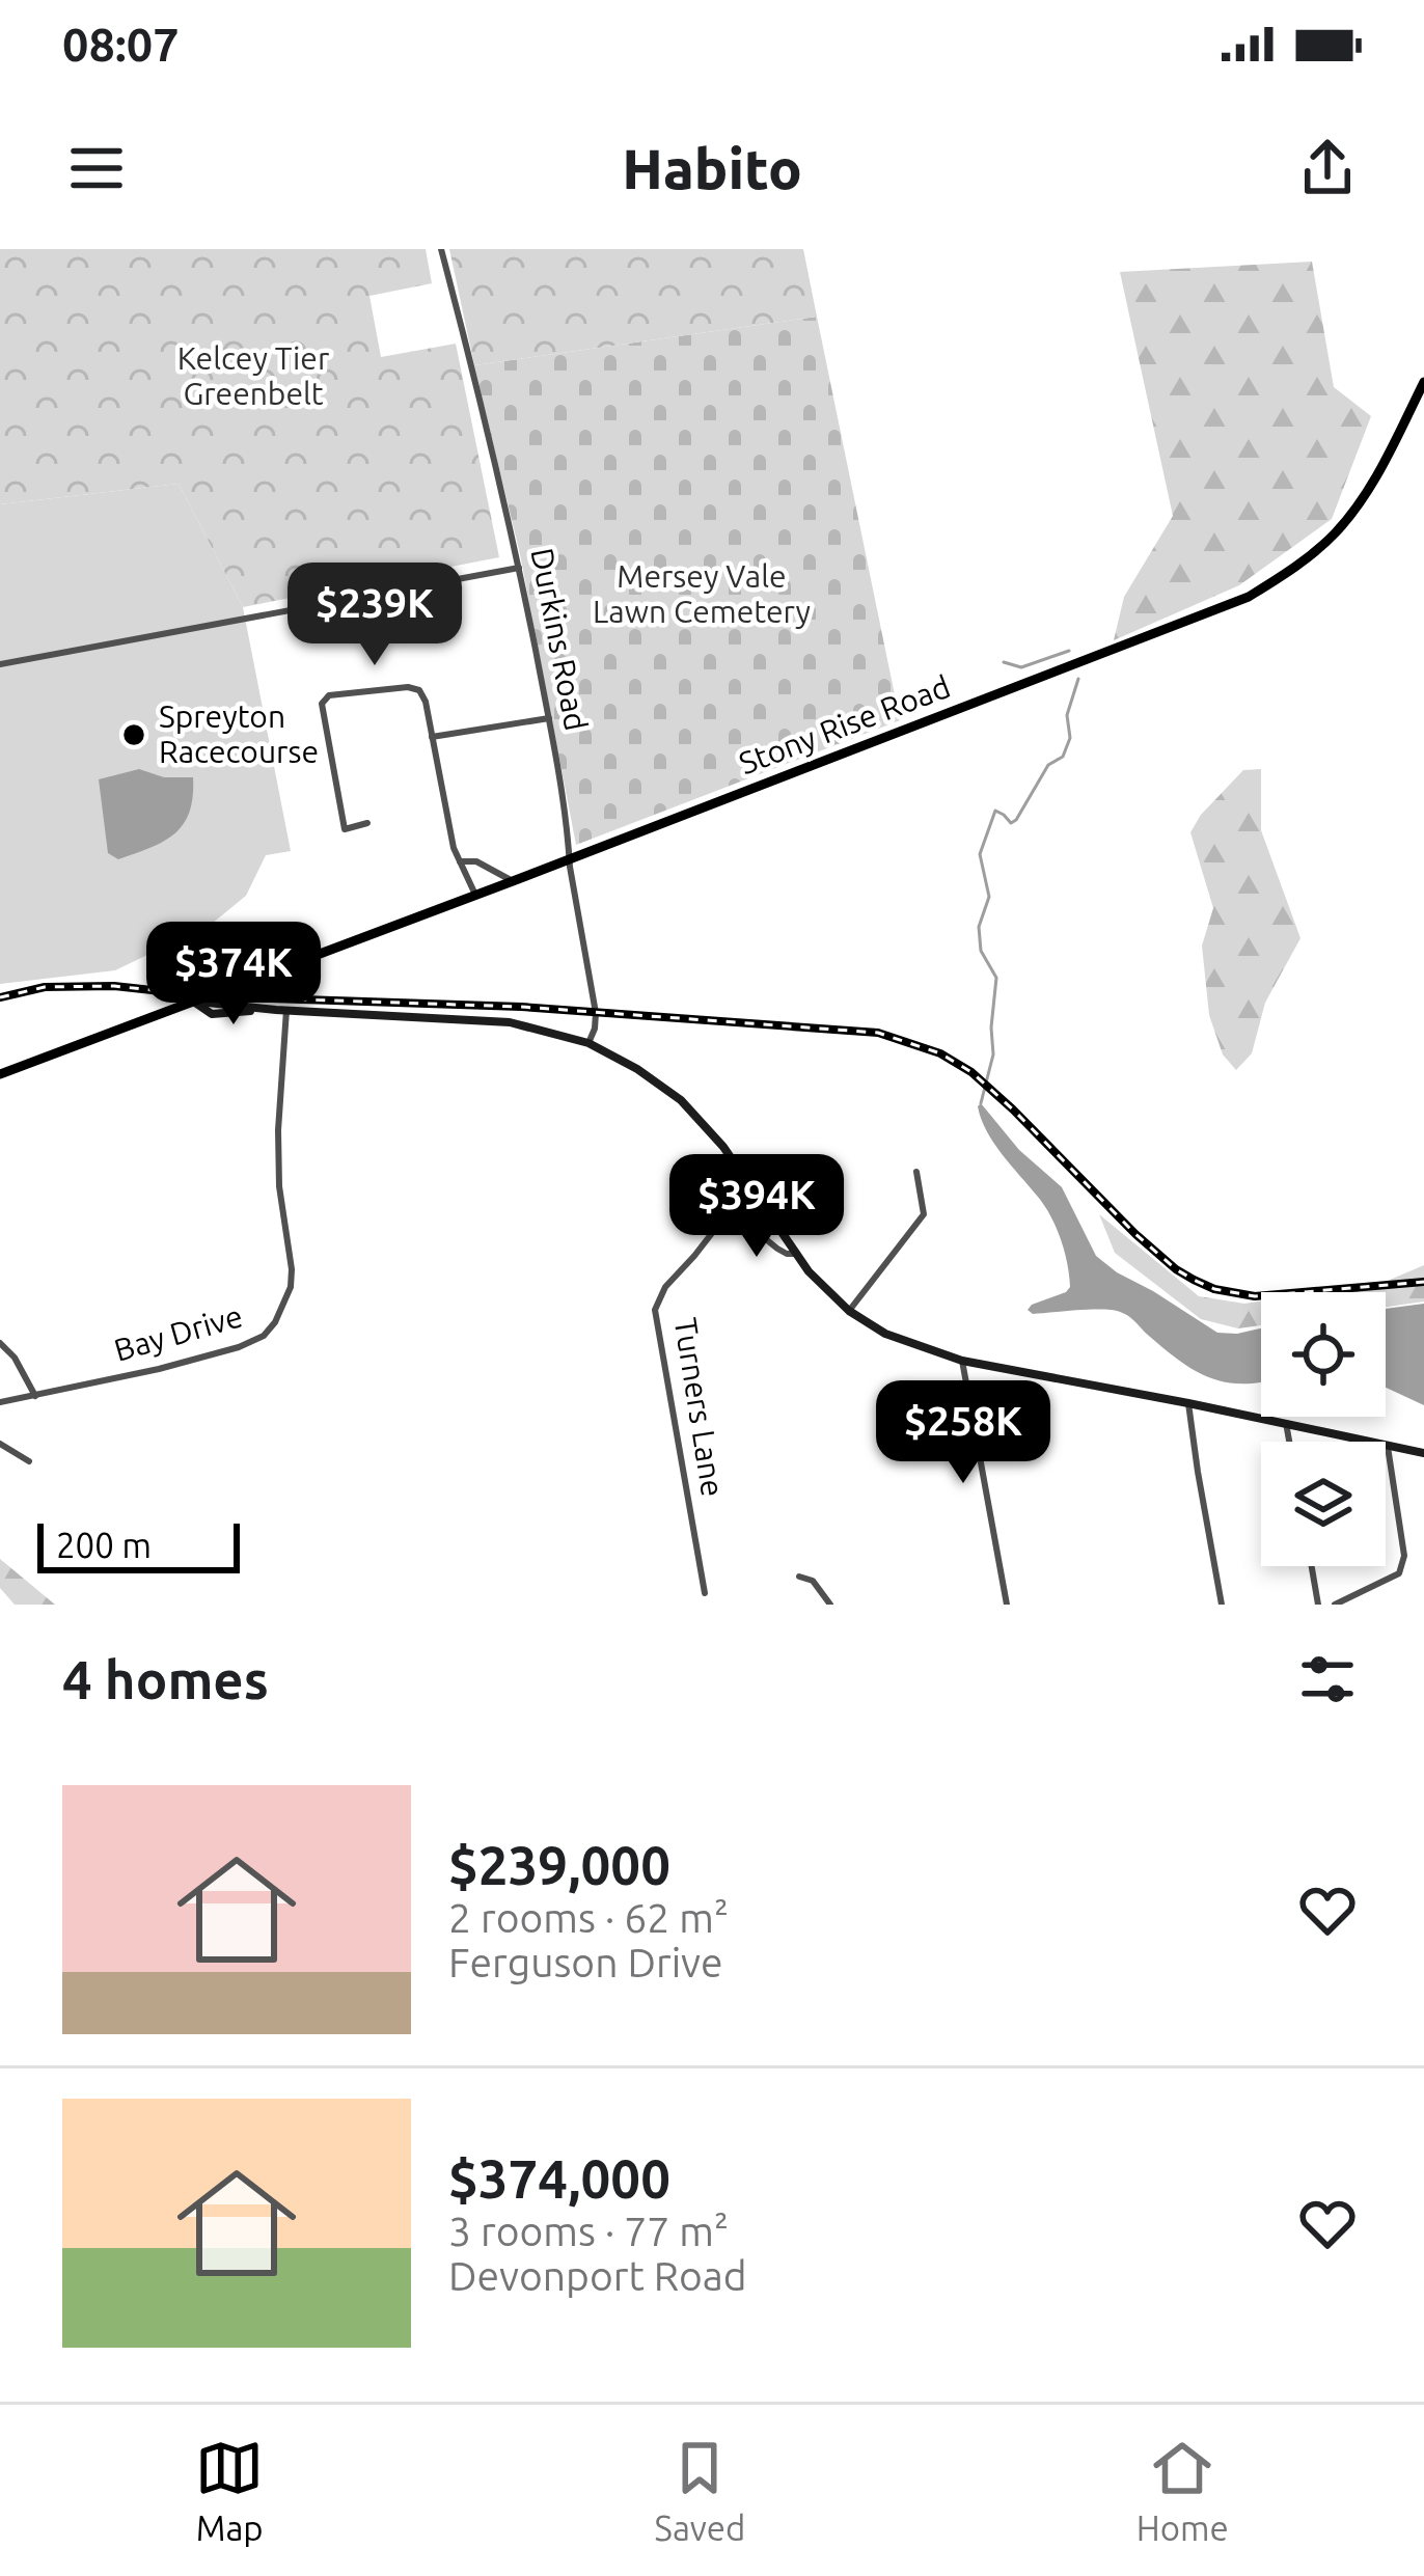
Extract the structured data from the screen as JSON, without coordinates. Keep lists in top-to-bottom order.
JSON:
{
  "streets": {
    "main road": ["Stony Rise Road"],
    "street": ["Durkins Road", "Bay Drive", "Turners Lane"]
  },
  "crossings": [
    ["Durkins Road", "Stony Rise Road"]
  ],
  "parks": ["Kelcey Tier Greenbelt", "Mersey Vale Lawn Cemetery"],
  "places": ["Spreyton Racecourse"],
  "scale_bar": "200 m",
  "page": {
    "status": "08:07",
    "header": "Habito",
    "price": [
      "$239K",
      "$374K",
      "$394K",
      "$258K"
    ],
    "scale": "200 m",
    "heading": "4 homes",
    "list": [
      {
        "name": "$239,000",
        "note": "2 rooms · 62 m² · Ferguson Drive"
      },
      {
        "name": "$374,000",
        "note": "3 rooms · 77 m² · Devonport Road"
      }
    ],
    "tabs": ["Map", "Saved", "Home"]
  }
}
